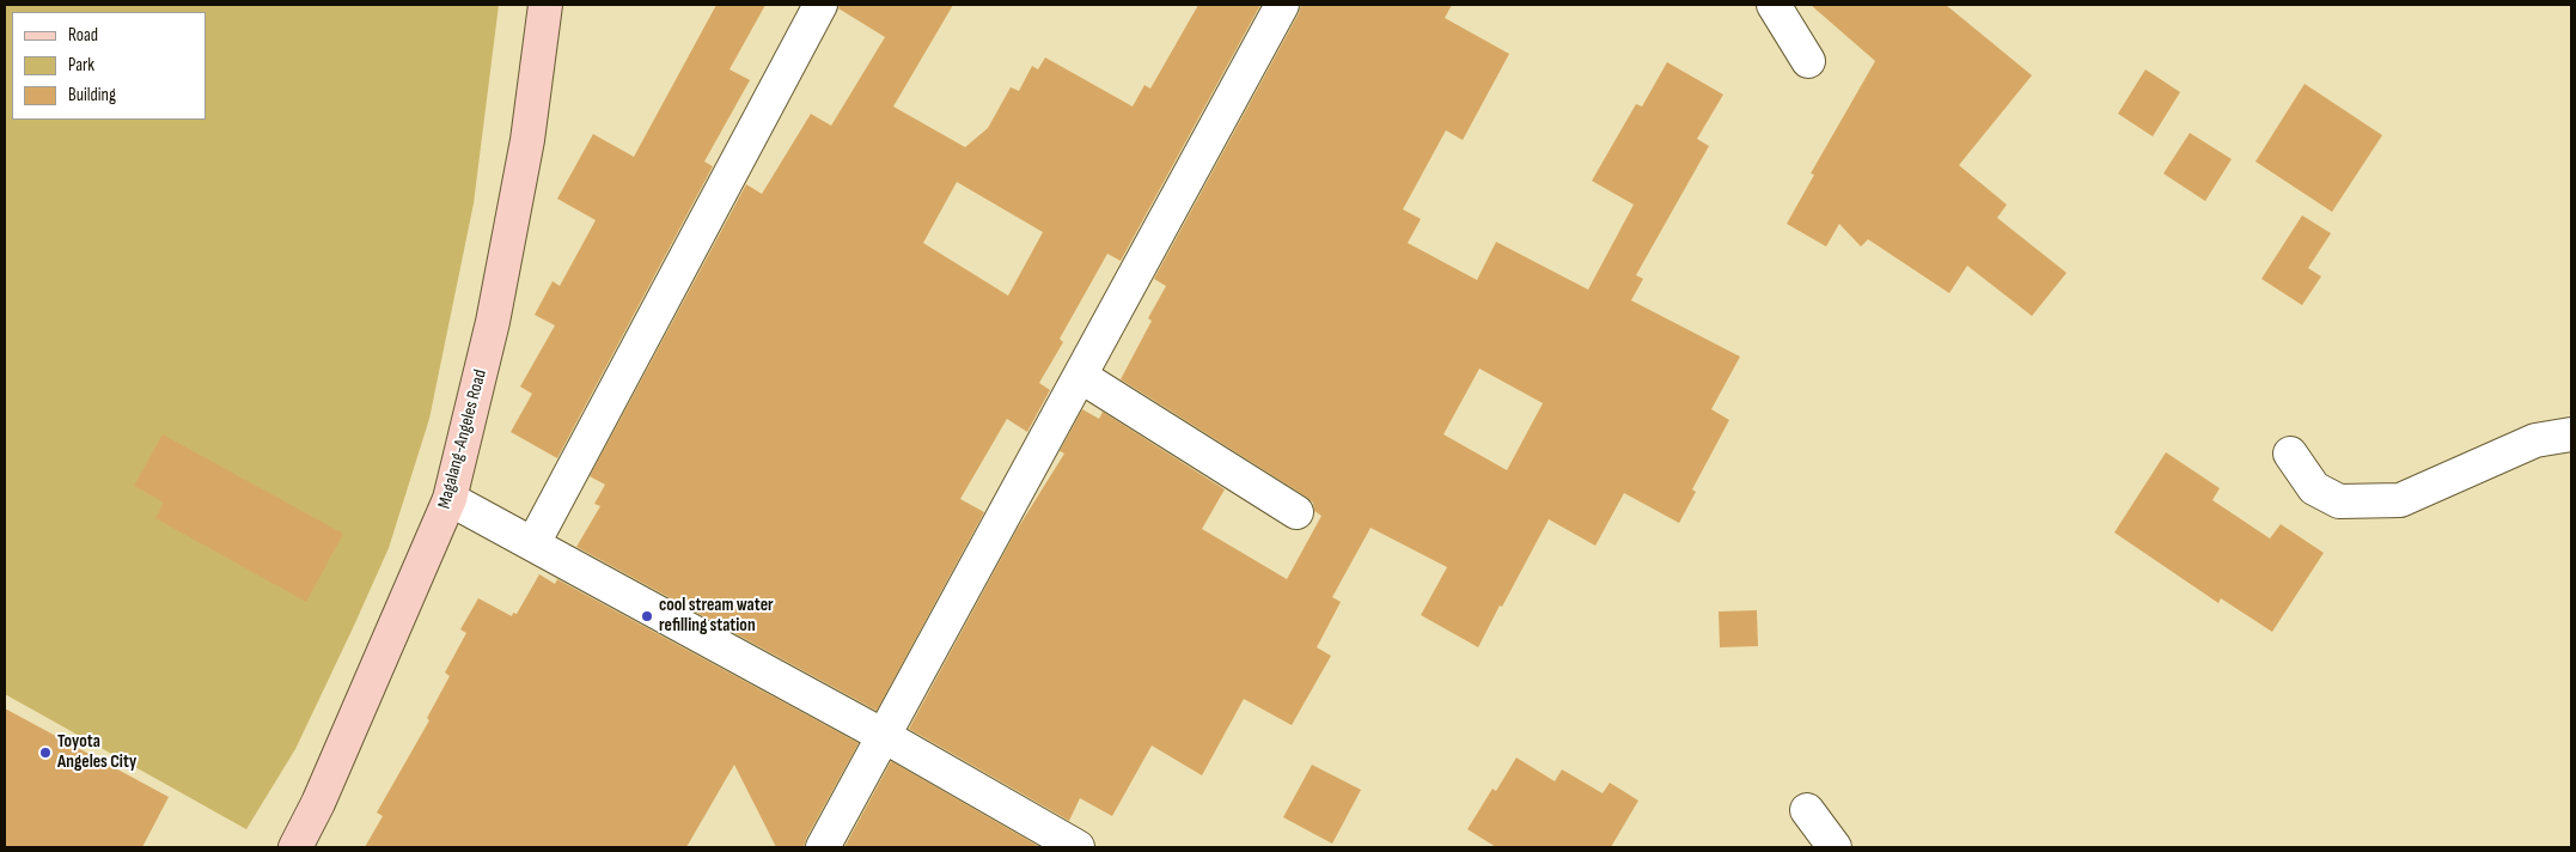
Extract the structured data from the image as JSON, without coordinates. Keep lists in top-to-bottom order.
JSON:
{
  "streets": {
    "main road": ["Magalang-Angeles Road"]
  },
  "places": ["cool stream water refilling station", "Toyota Angeles City"],
  "legend": ["Road", "Park", "Building"]
}
